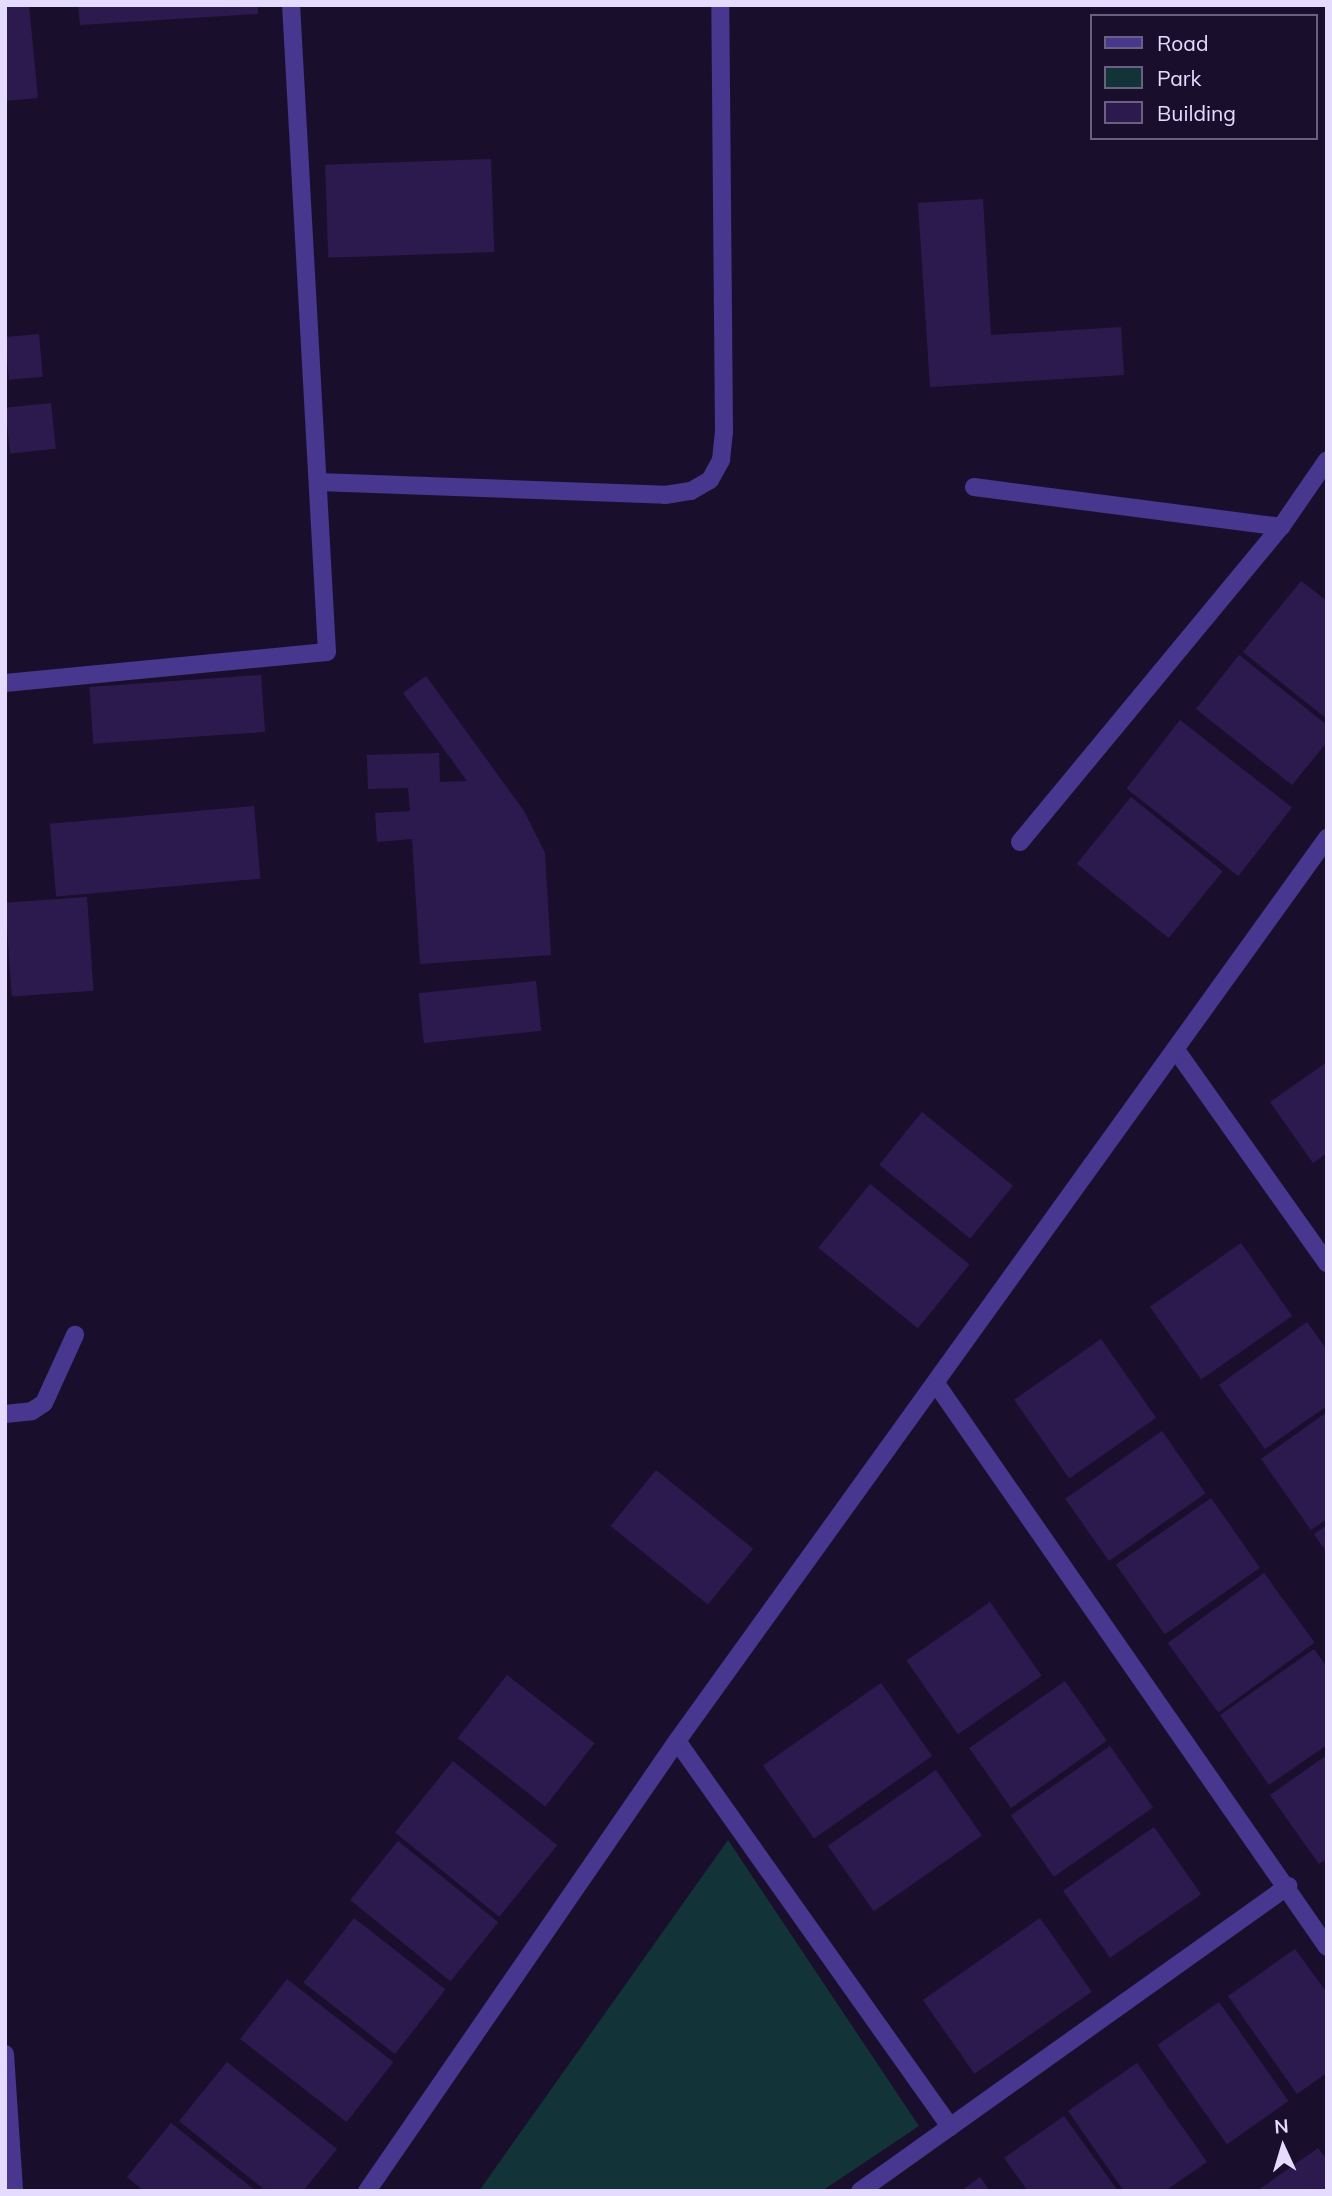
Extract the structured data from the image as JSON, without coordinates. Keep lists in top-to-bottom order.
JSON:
{
  "legend": ["Road", "Park", "Building"],
  "north": "top"
}
